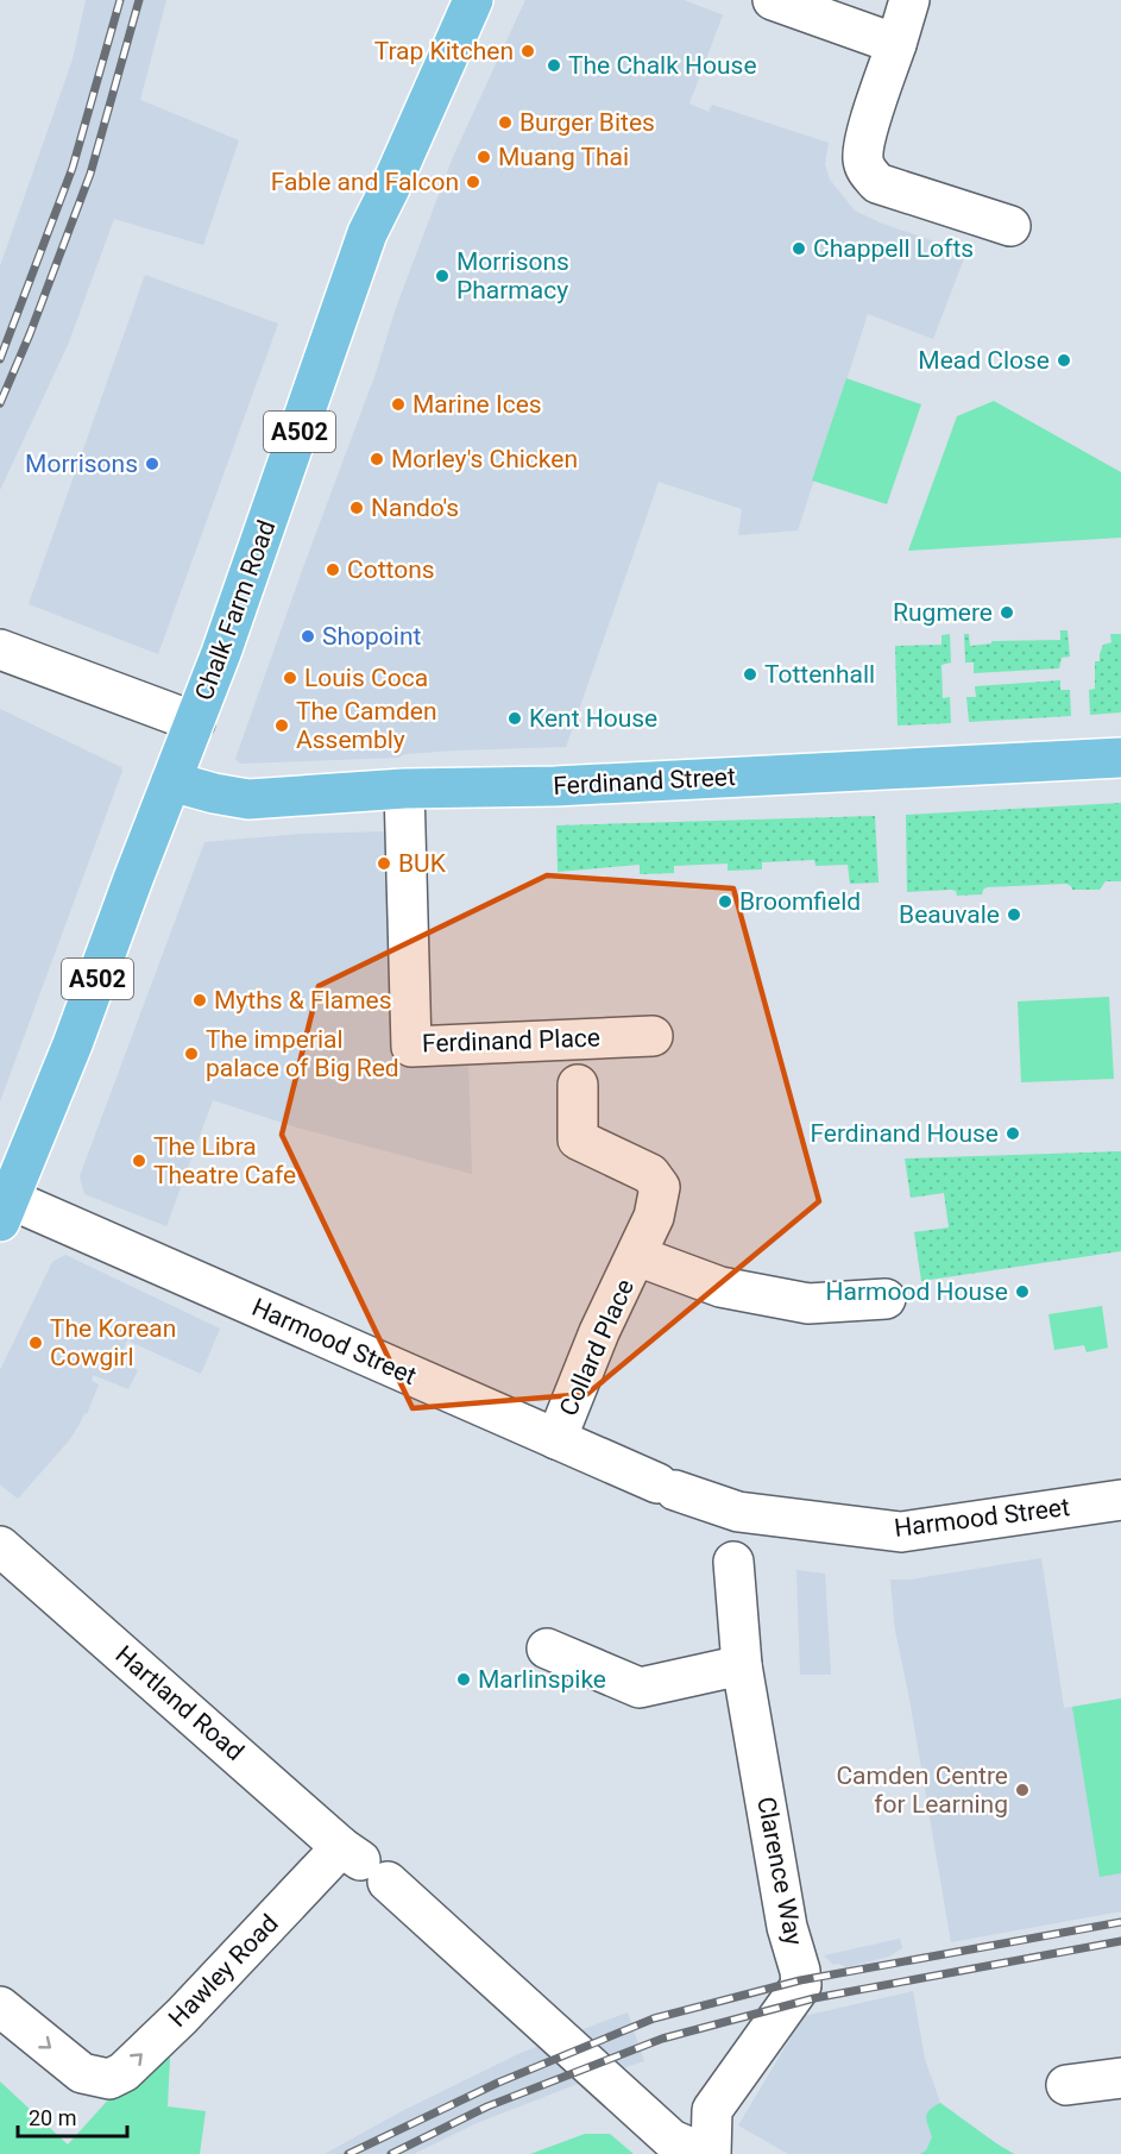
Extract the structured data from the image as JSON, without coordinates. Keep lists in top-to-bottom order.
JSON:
{
  "streets": {
    "main road": ["A502", "Chalk Farm Road", "Ferdinand Street"],
    "street": [
      "Ferdinand Place",
      "Harmood Street",
      "Collard Place",
      "Hartland Road",
      "Clarence Way",
      "Hawley Road"
    ]
  },
  "crossings": [
    ["Chalk Farm Road", "Ferdinand Street"],
    ["Chalk Farm Road", "Harmood Street"],
    ["Ferdinand Street", "Ferdinand Place"],
    ["Harmood Street", "Collard Place"],
    ["Hartland Road", "Hawley Road"]
  ],
  "one_way": ["Hawley Road"],
  "places": [
    "Trap Kitchen",
    "The Chalk House",
    "Burger Bites",
    "Muang Thai",
    "Fable and Falcon",
    "Chappell Lofts",
    "Morrisons Pharmacy",
    "Mead Close",
    "Marine Ices",
    "Morley's Chicken",
    "Morrisons",
    "Nando's",
    "Cottons",
    "Rugmere",
    "Shopoint",
    "Tottenhall",
    "Louis Coca",
    "Kent House",
    "The Camden Assembly",
    "BUK",
    "Broomfield",
    "Beauvale",
    "Myths & Flames",
    "The imperial palace of Big Red",
    "Ferdinand House",
    "The Libra Theatre Cafe",
    "Harmood House",
    "The Korean Cowgirl",
    "Marlinspike",
    "Camden Centre for Learning"
  ],
  "scale_bar": "20 m"
}
